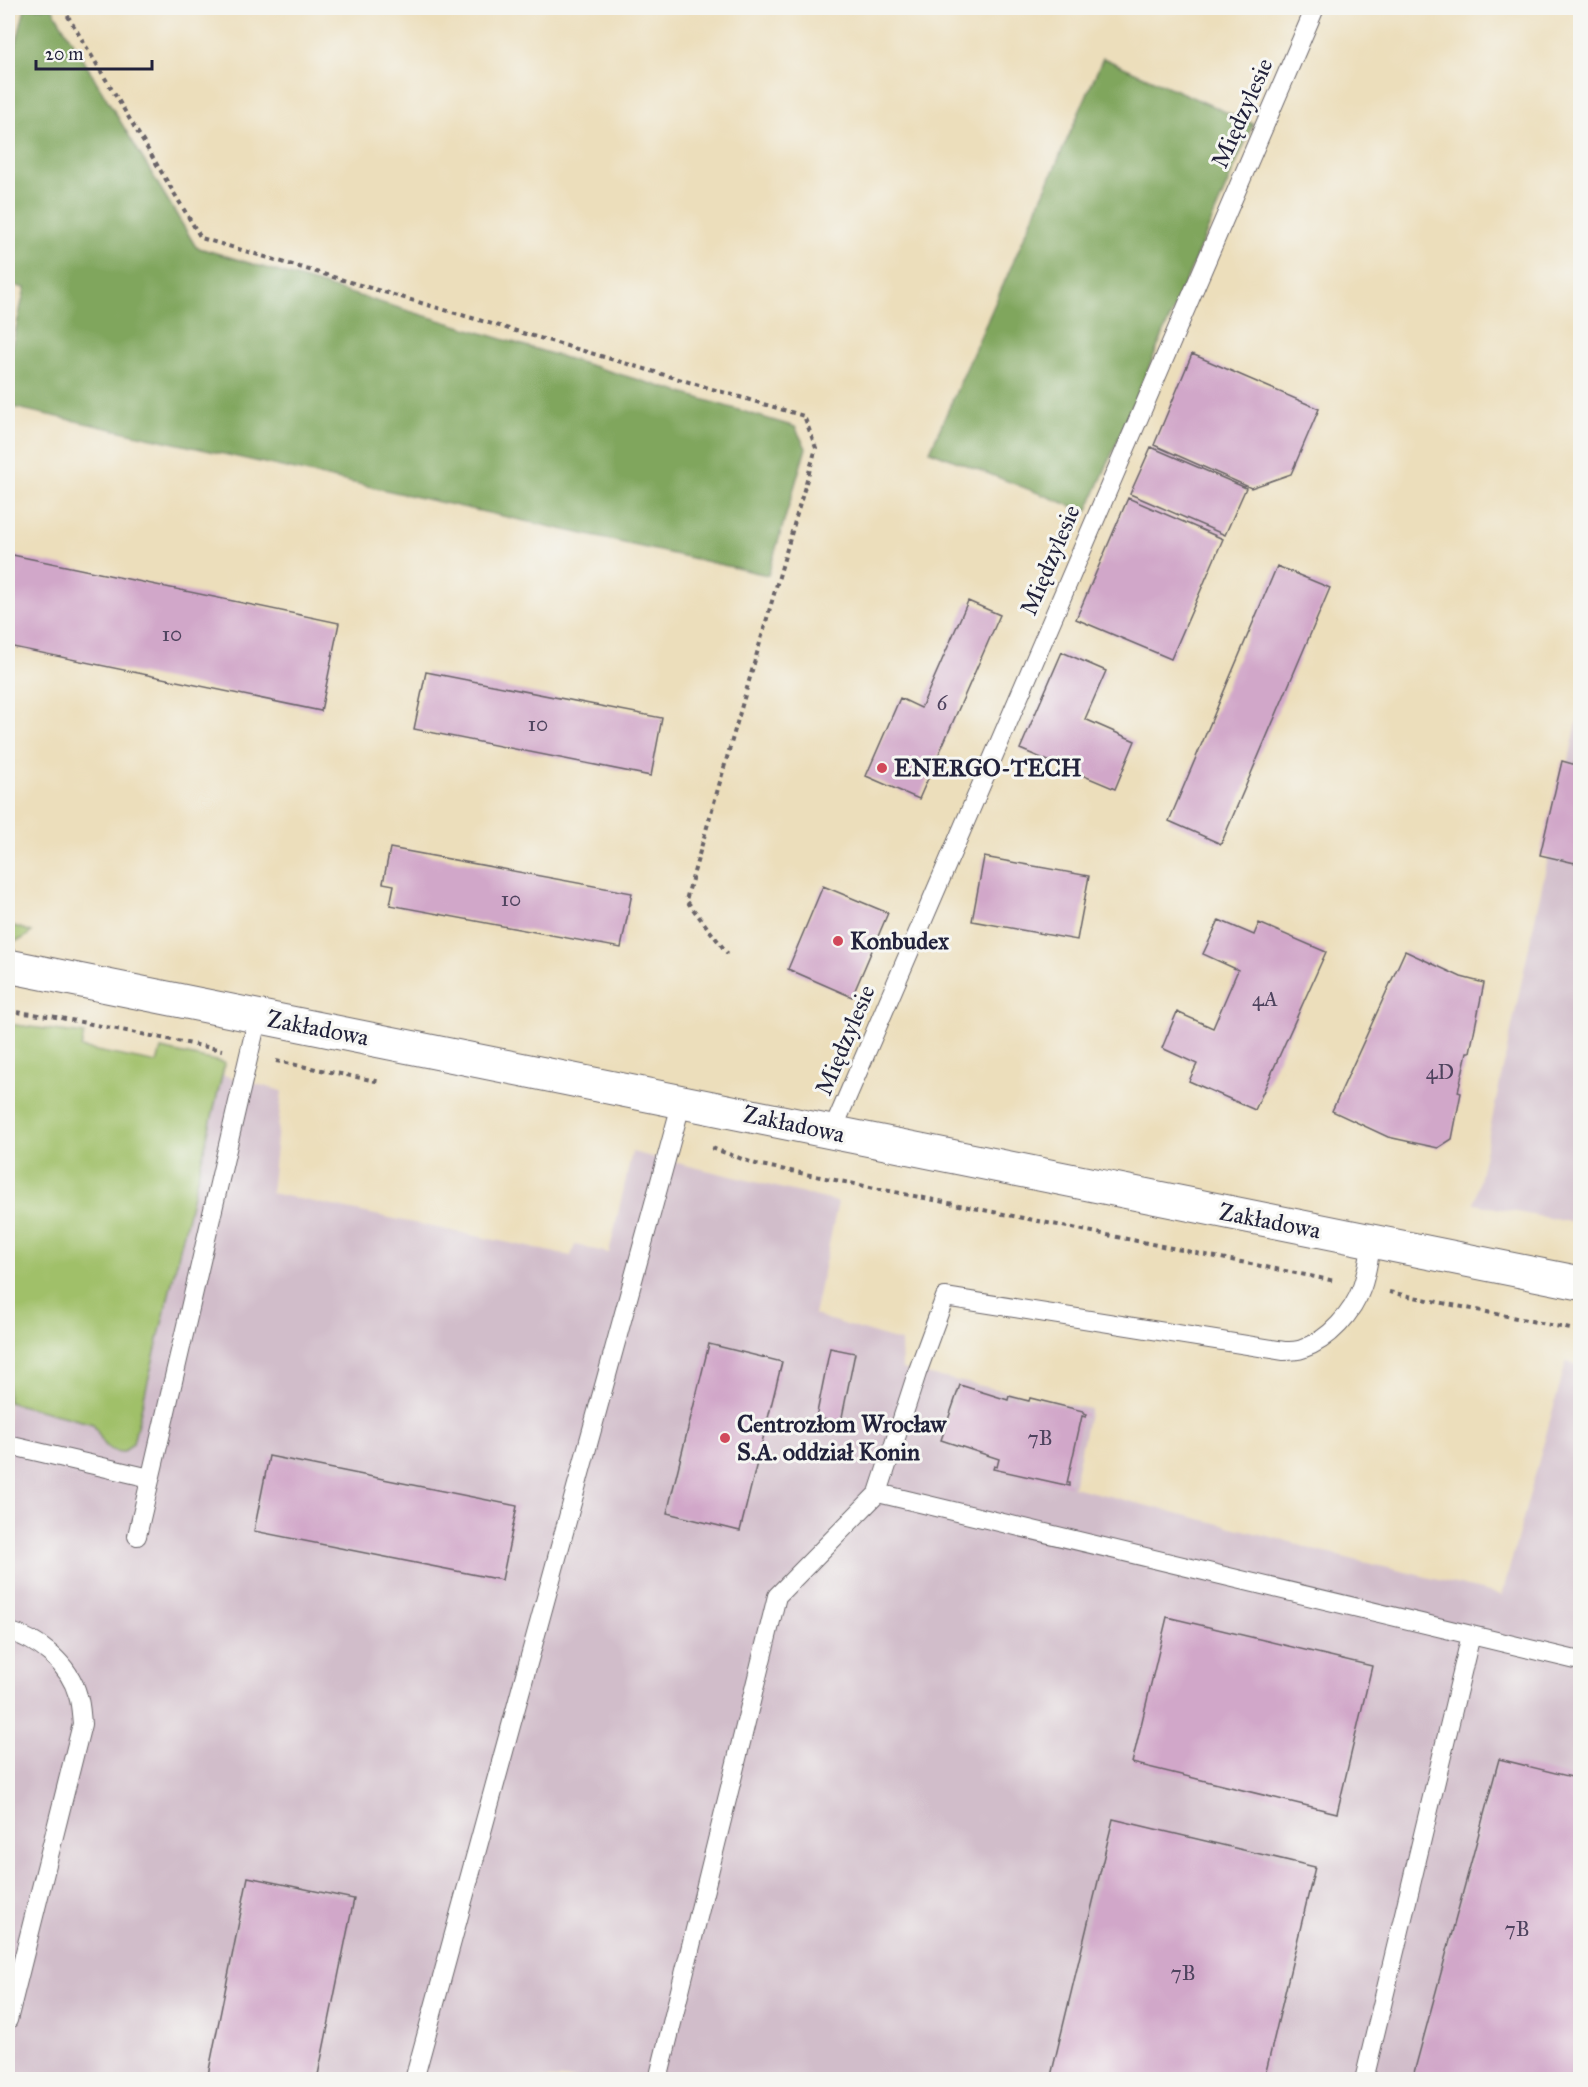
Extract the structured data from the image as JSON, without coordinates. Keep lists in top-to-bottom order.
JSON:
{
  "streets": {
    "street": ["Zakładowa"],
    "lane": ["Międzylesie"]
  },
  "crossings": [
    ["Międzylesie", "Zakładowa"]
  ],
  "places": ["ENERGO-TECH", "Konbudex", "Centrozłom Wrocław S.A. oddział Konin"],
  "house_numbers": [
    "10",
    "6",
    "10",
    "10",
    "4A",
    "4D",
    "7B",
    "7B",
    "7B"
  ],
  "scale_bar": "20 m"
}
